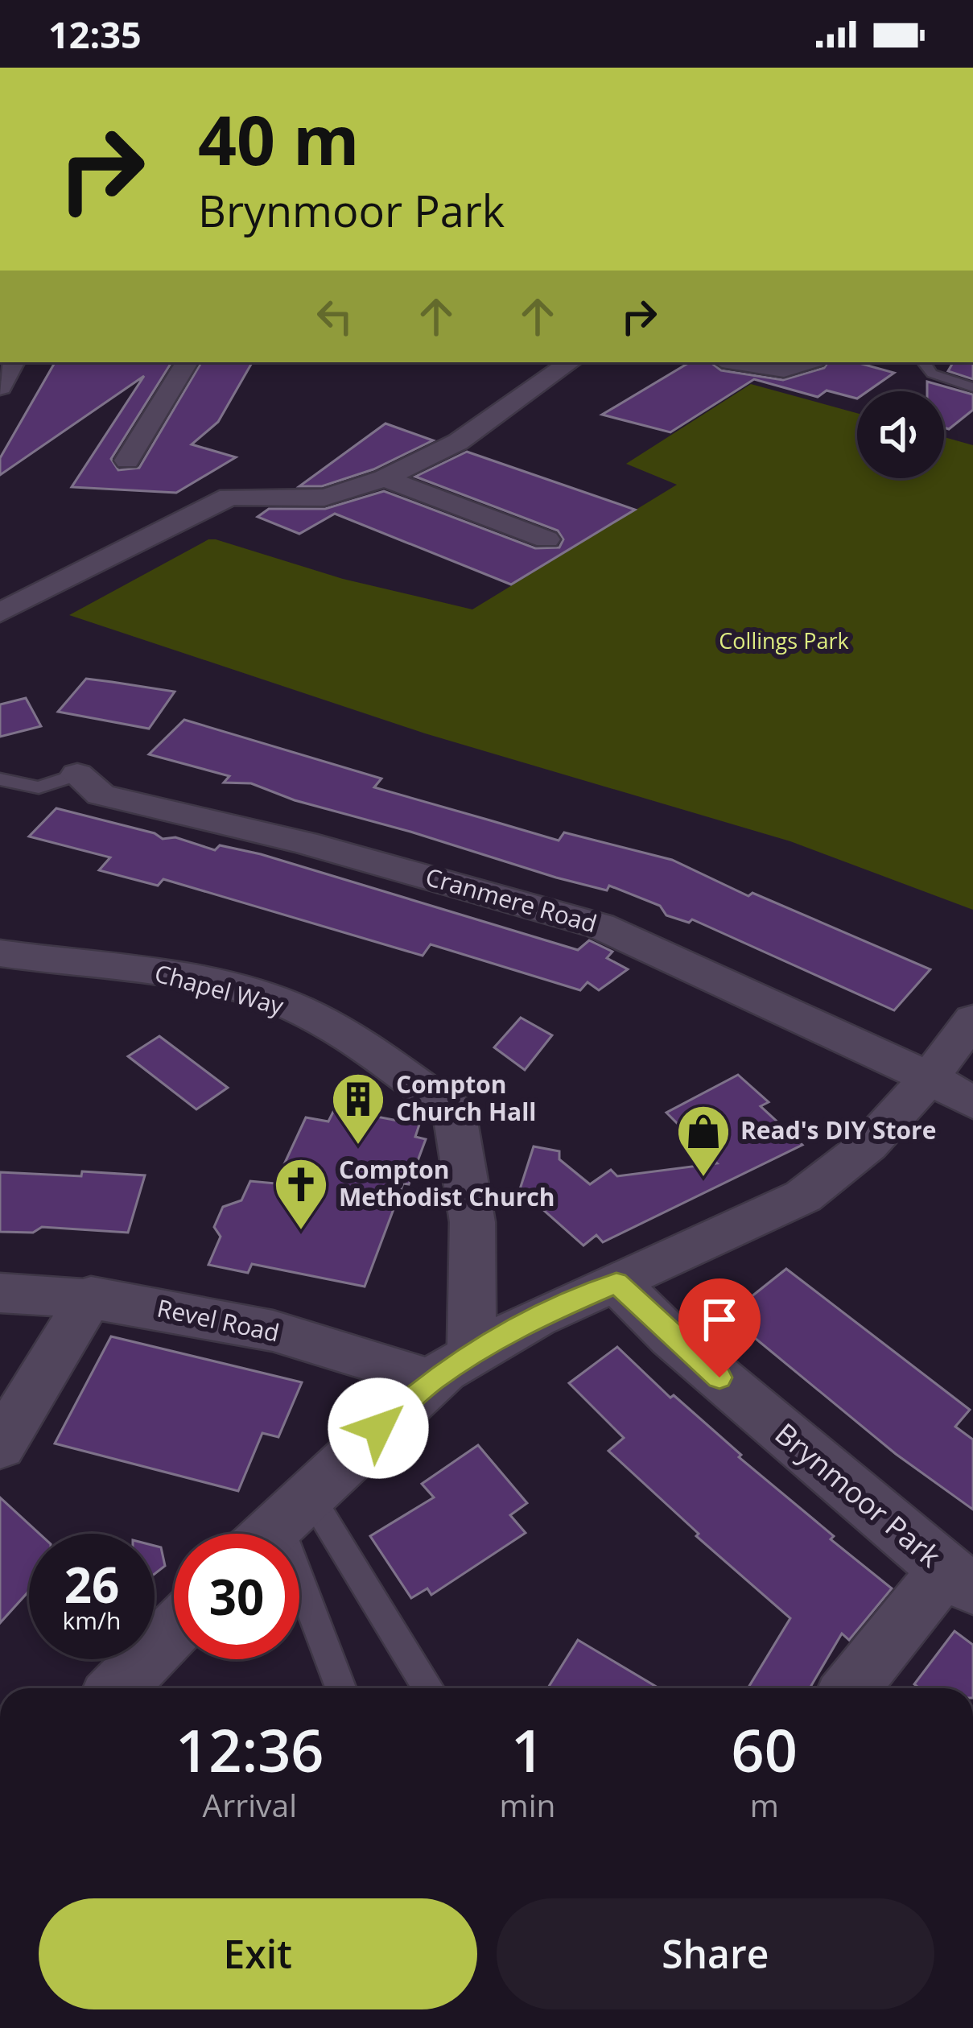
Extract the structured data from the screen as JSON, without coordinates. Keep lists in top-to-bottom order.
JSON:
{
  "streets": {
    "street": [
      "Cranmere Road",
      "Chapel Way",
      "Revel Road",
      "Brynmoor Park"
    ]
  },
  "crossings": [
    ["Chapel Way", "Revel Road"]
  ],
  "parks": ["Collings Park"],
  "places": {
    "building": ["Compton Church Hall"],
    "shop": ["Read's DIY Store"],
    "church": ["Compton Methodist Church"]
  },
  "page": {
    "status": "12:35",
    "turn": ["40 m", "Brynmoor Park"],
    "speed": "26 km/h",
    "limit": "30",
    "eta": [
      "12:36",
      "Arrival",
      "1",
      "min",
      "60",
      "m"
    ],
    "buttons": ["Exit", "Share"]
  }
}
